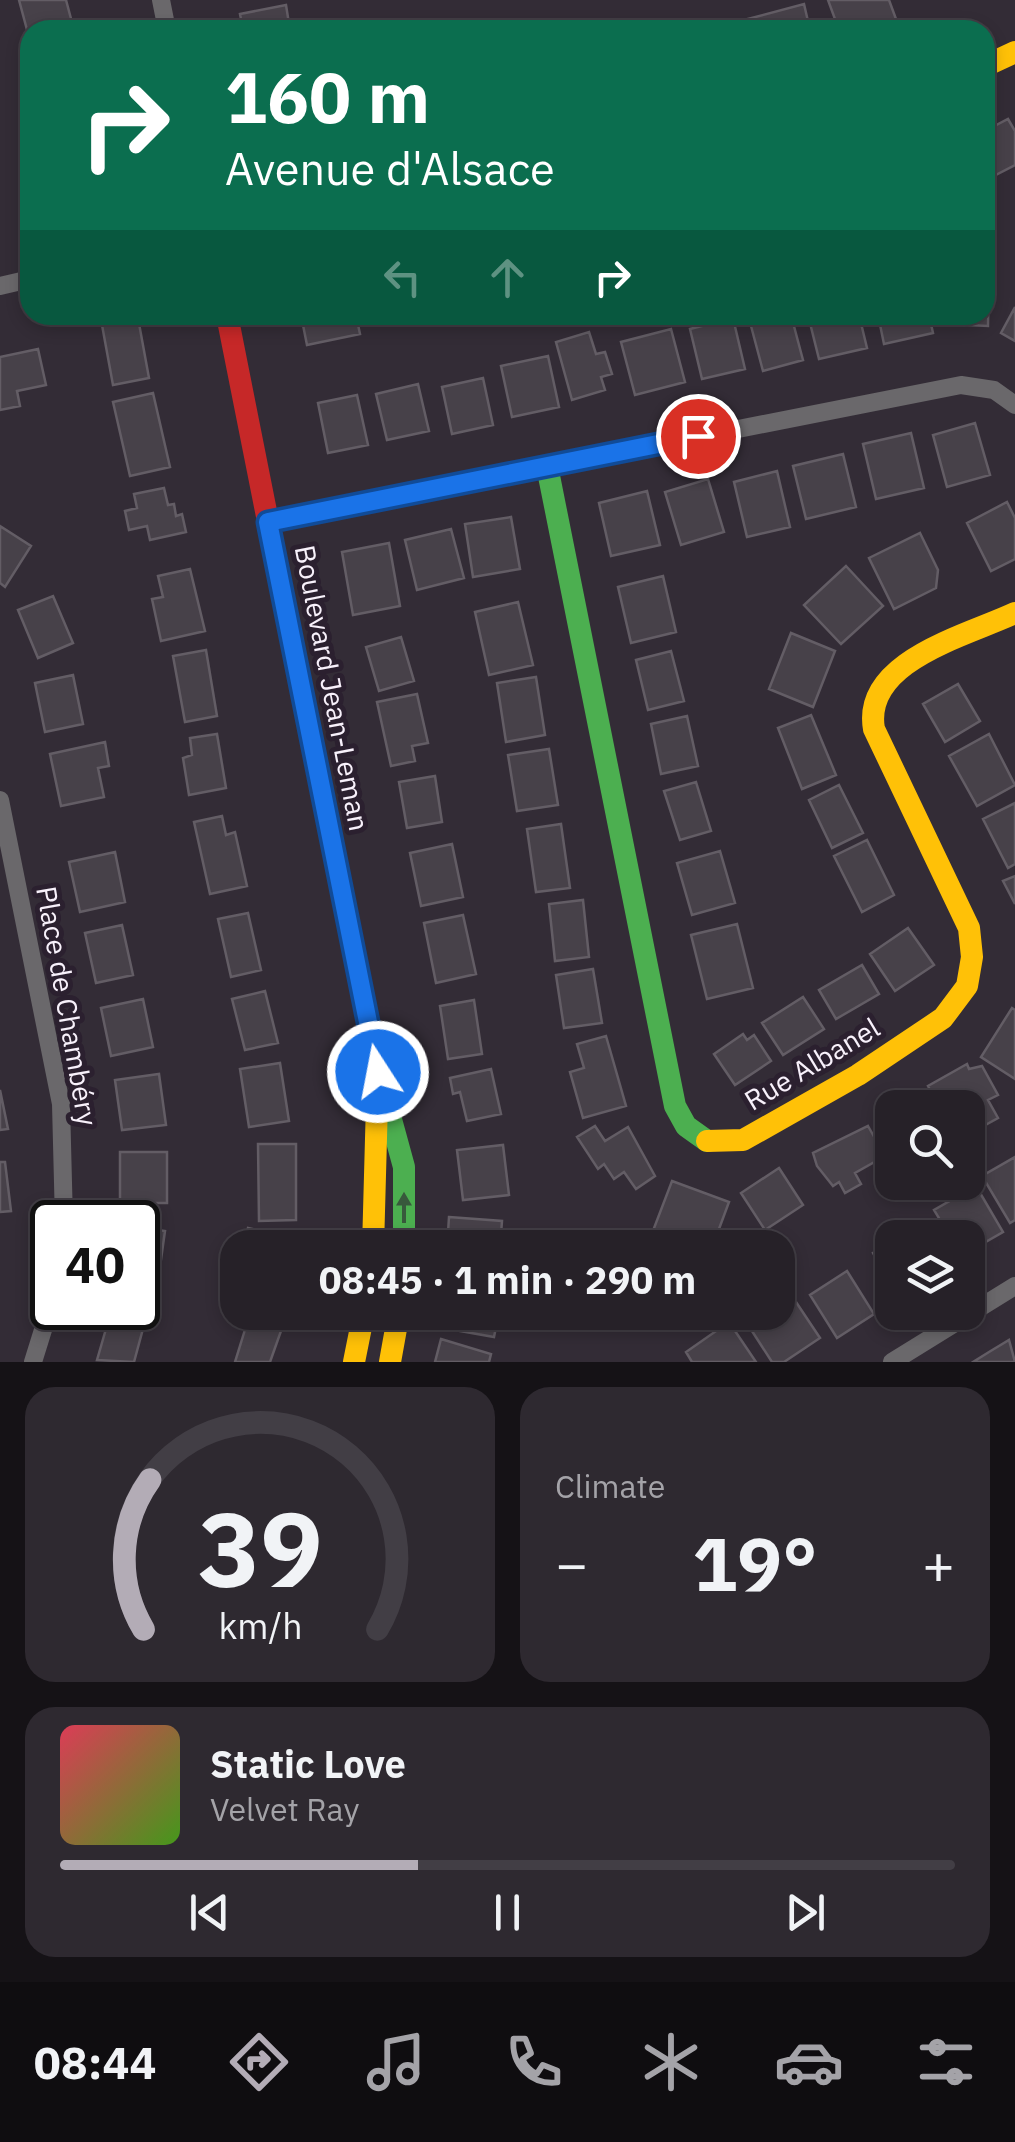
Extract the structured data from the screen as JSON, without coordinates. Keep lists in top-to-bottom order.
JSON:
{
  "streets": {
    "street": ["Boulevard Jean-Leman", "Place de Chambéry", "Rue Albanel"]
  },
  "page": {
    "turn": ["160 m", "Avenue d'Alsace"],
    "limit": "40",
    "trip": "08:45 · 1 min · 290 m",
    "tile": "Climate",
    "heat": ["−", "19°", "+"],
    "song": ["Static Love", "Velvet Ray"],
    "tabs": "08:44",
    "gauge": ["39", "km/h"]
  }
}
